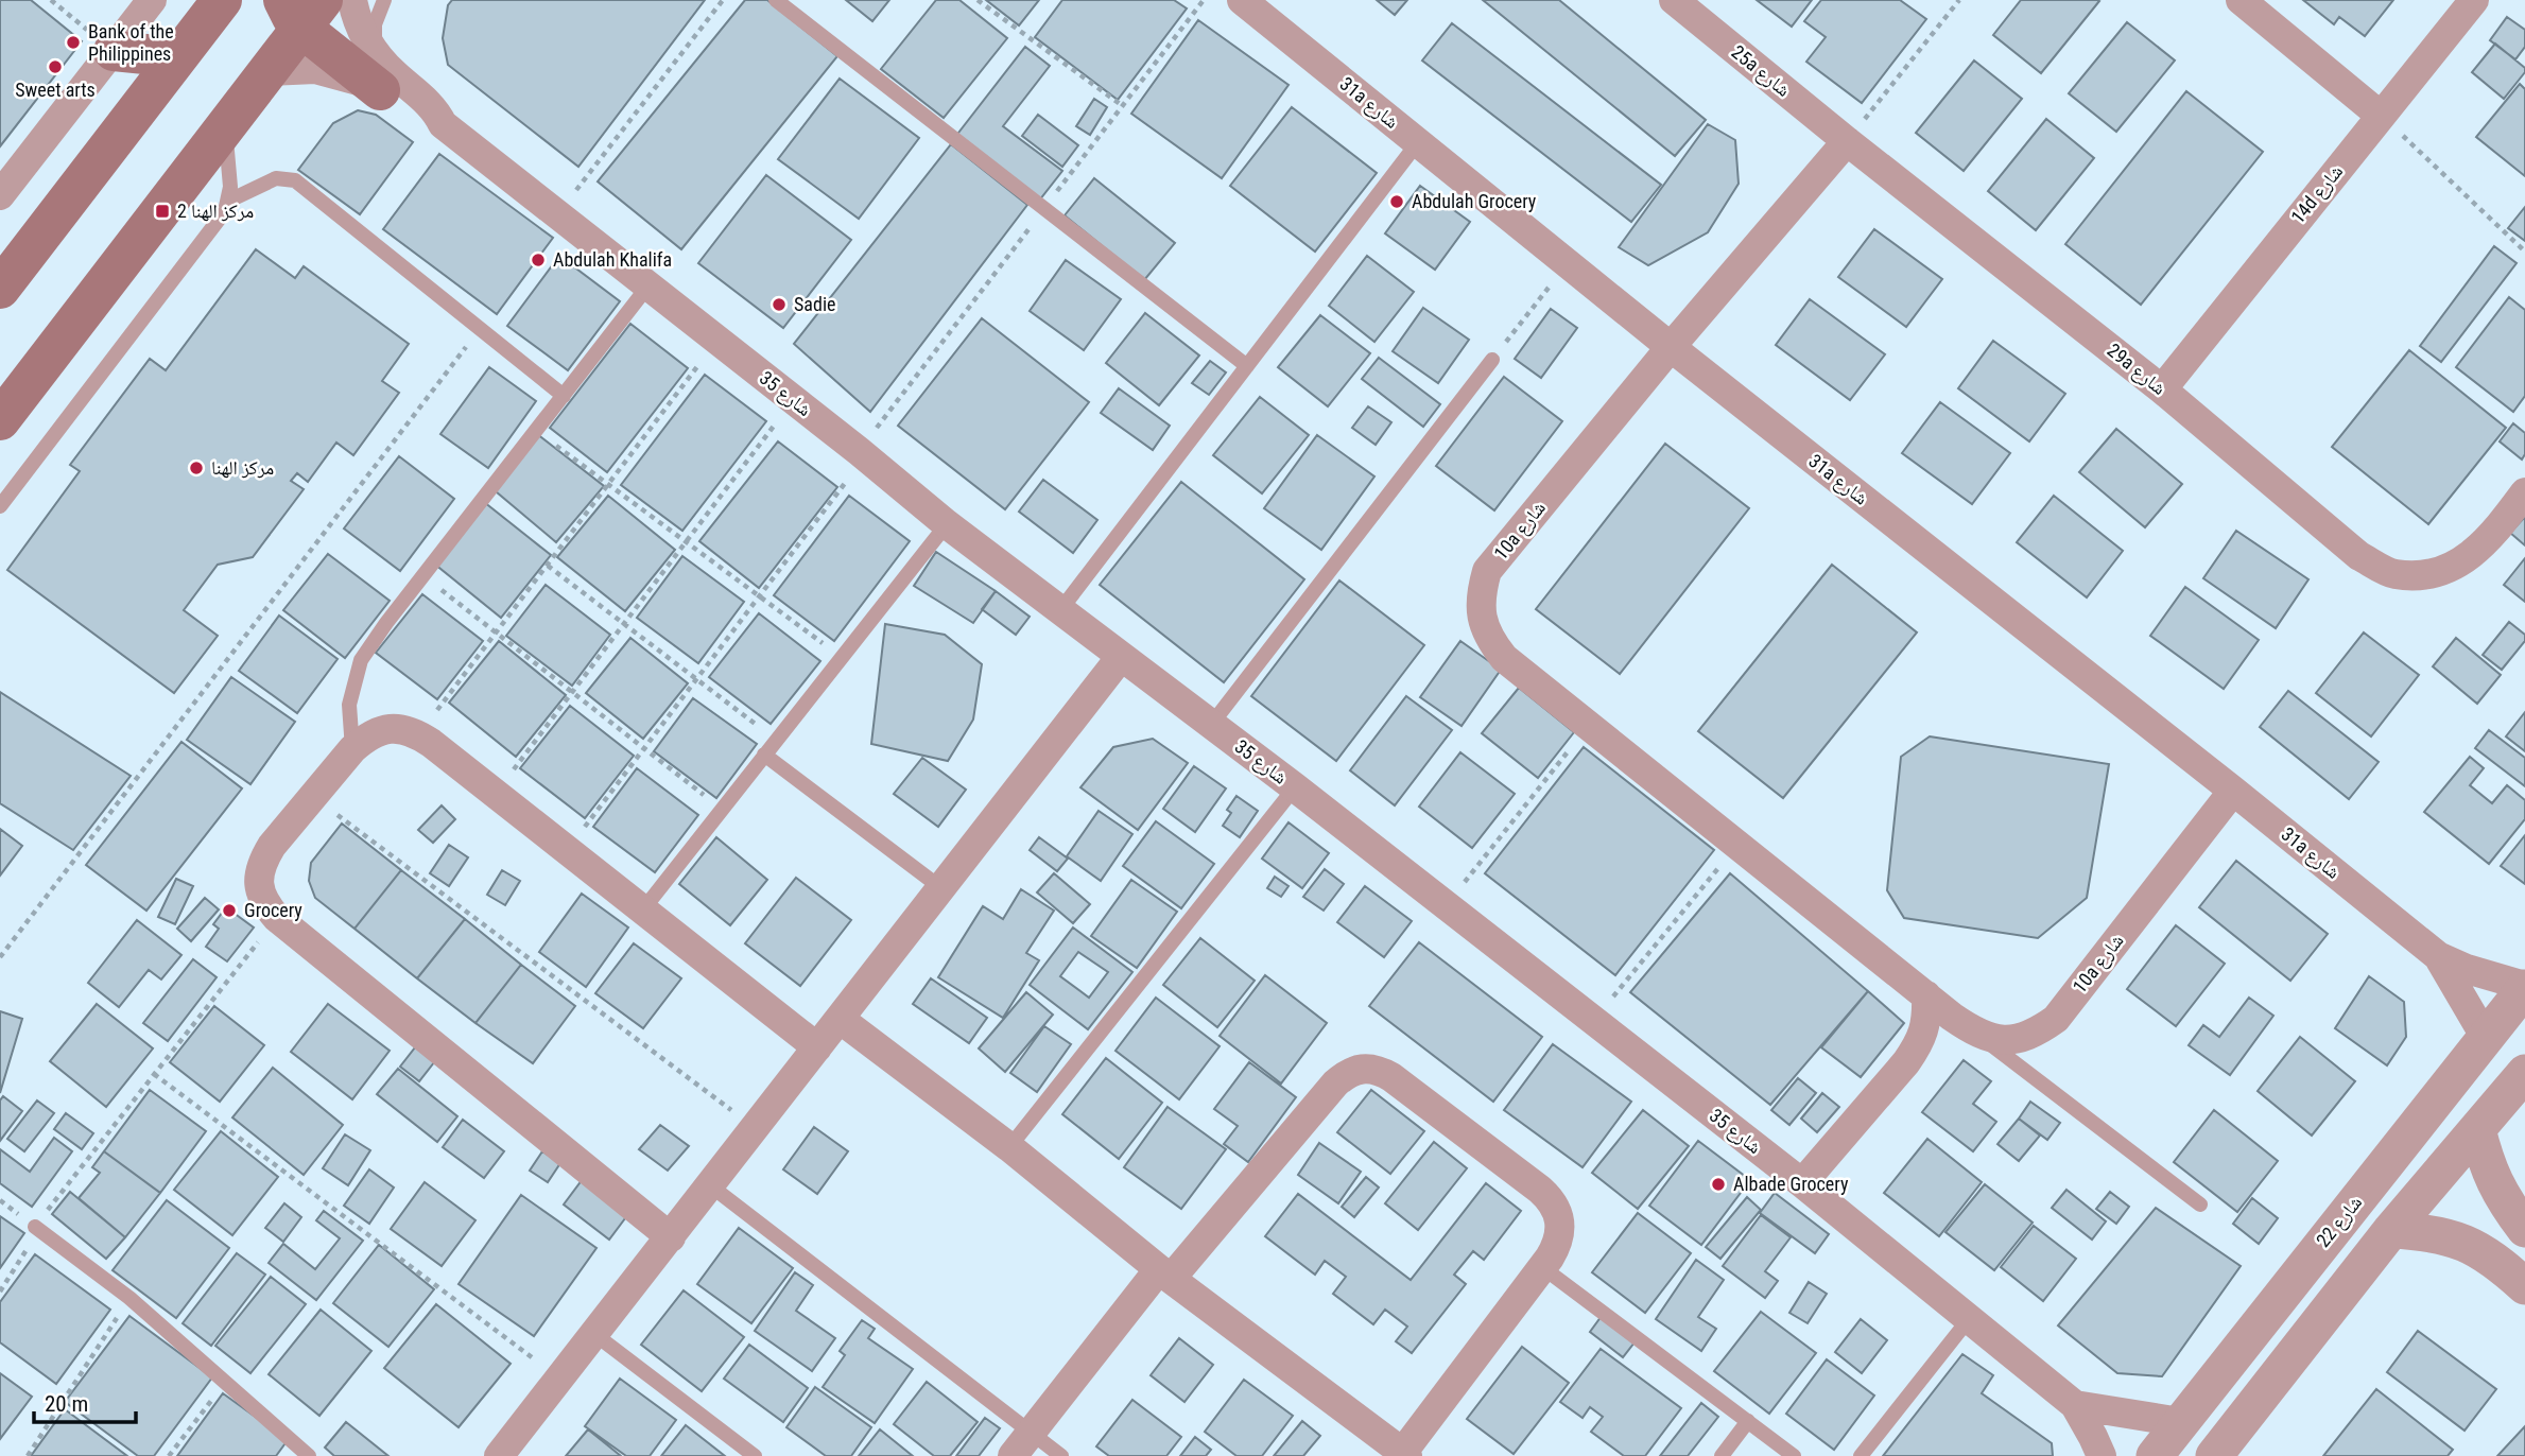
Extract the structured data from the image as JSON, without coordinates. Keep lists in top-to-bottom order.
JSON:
{
  "streets": {
    "street": [
      "25a شارع",
      "31a شارع",
      "14d شارع",
      "29a شارع",
      "شارع 35",
      "10a شارع",
      "شارع 22"
    ]
  },
  "crossings": [
    ["25a شارع", "29a شارع"],
    ["25a شارع", "10a شارع"],
    ["31a شارع", "10a شارع"],
    ["31a شارع", "شارع 22"],
    ["14d شارع", "29a شارع"],
    ["29a شارع", "10a شارع"],
    ["شارع 35", "شارع 22"]
  ],
  "places": {
    "other": [
      "Bank of the Philippines",
      "Sweet arts",
      "Abdulah Grocery",
      "Abdulah Khalifa",
      "Sadie",
      "مركز الهنا",
      "Grocery",
      "Albade Grocery"
    ],
    "transit": ["مركز الهنا 2"]
  },
  "scale_bar": "20 m"
}
